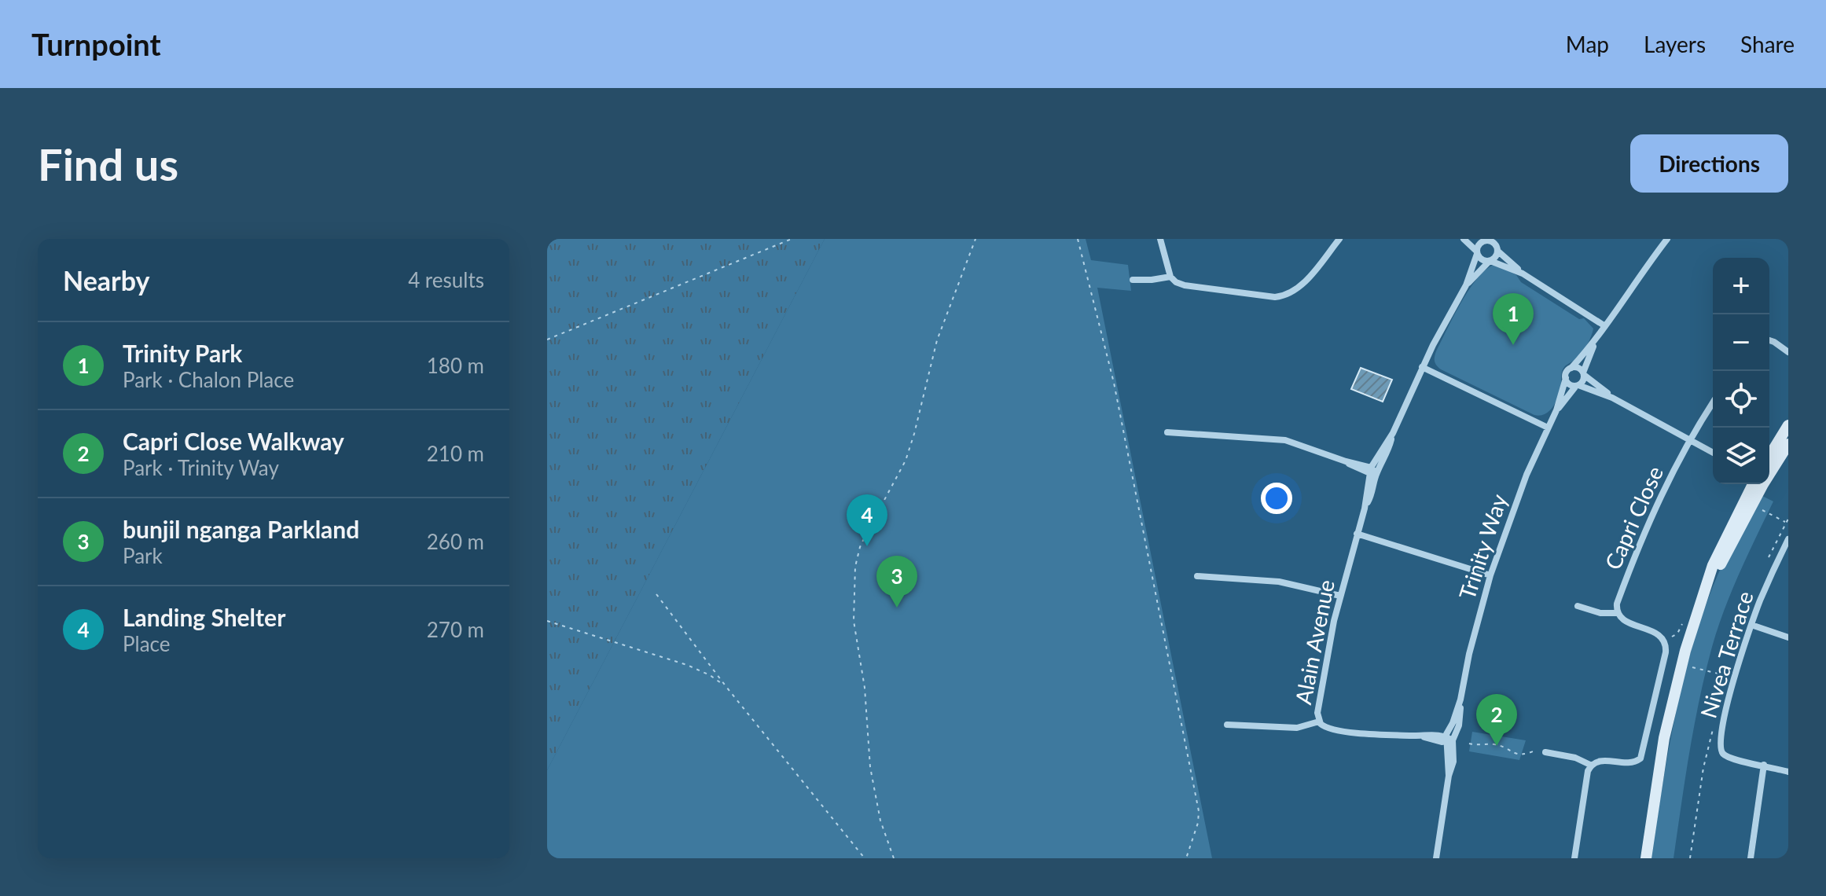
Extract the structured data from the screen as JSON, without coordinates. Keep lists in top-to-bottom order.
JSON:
{
  "streets": {
    "street": [
      "Capri Close",
      "Trinity Way",
      "Alain Avenue",
      "Nivea Terrace"
    ]
  },
  "crossings": [
    ["Trinity Way", "Alain Avenue"]
  ],
  "page": {
    "header": "Turnpoint",
    "nav": ["Map", "Layers", "Share"],
    "buttons": "Directions",
    "title": "Find us",
    "heading": ["Nearby", "4 results"],
    "map_buttons": ["+", "−"],
    "pins": [
      "1",
      "4",
      "3",
      "2"
    ],
    "list": [
      {
        "mark": "1",
        "name": "Trinity Park",
        "note": "Park · Chalon Place",
        "value": "180 m"
      },
      {
        "mark": "2",
        "name": "Capri Close Walkway",
        "note": "Park · Trinity Way",
        "value": "210 m"
      },
      {
        "mark": "3",
        "name": "bunjil nganga Parkland",
        "note": "Park",
        "value": "260 m"
      },
      {
        "mark": "4",
        "name": "Landing Shelter",
        "note": "Place",
        "value": "270 m"
      }
    ]
  }
}
